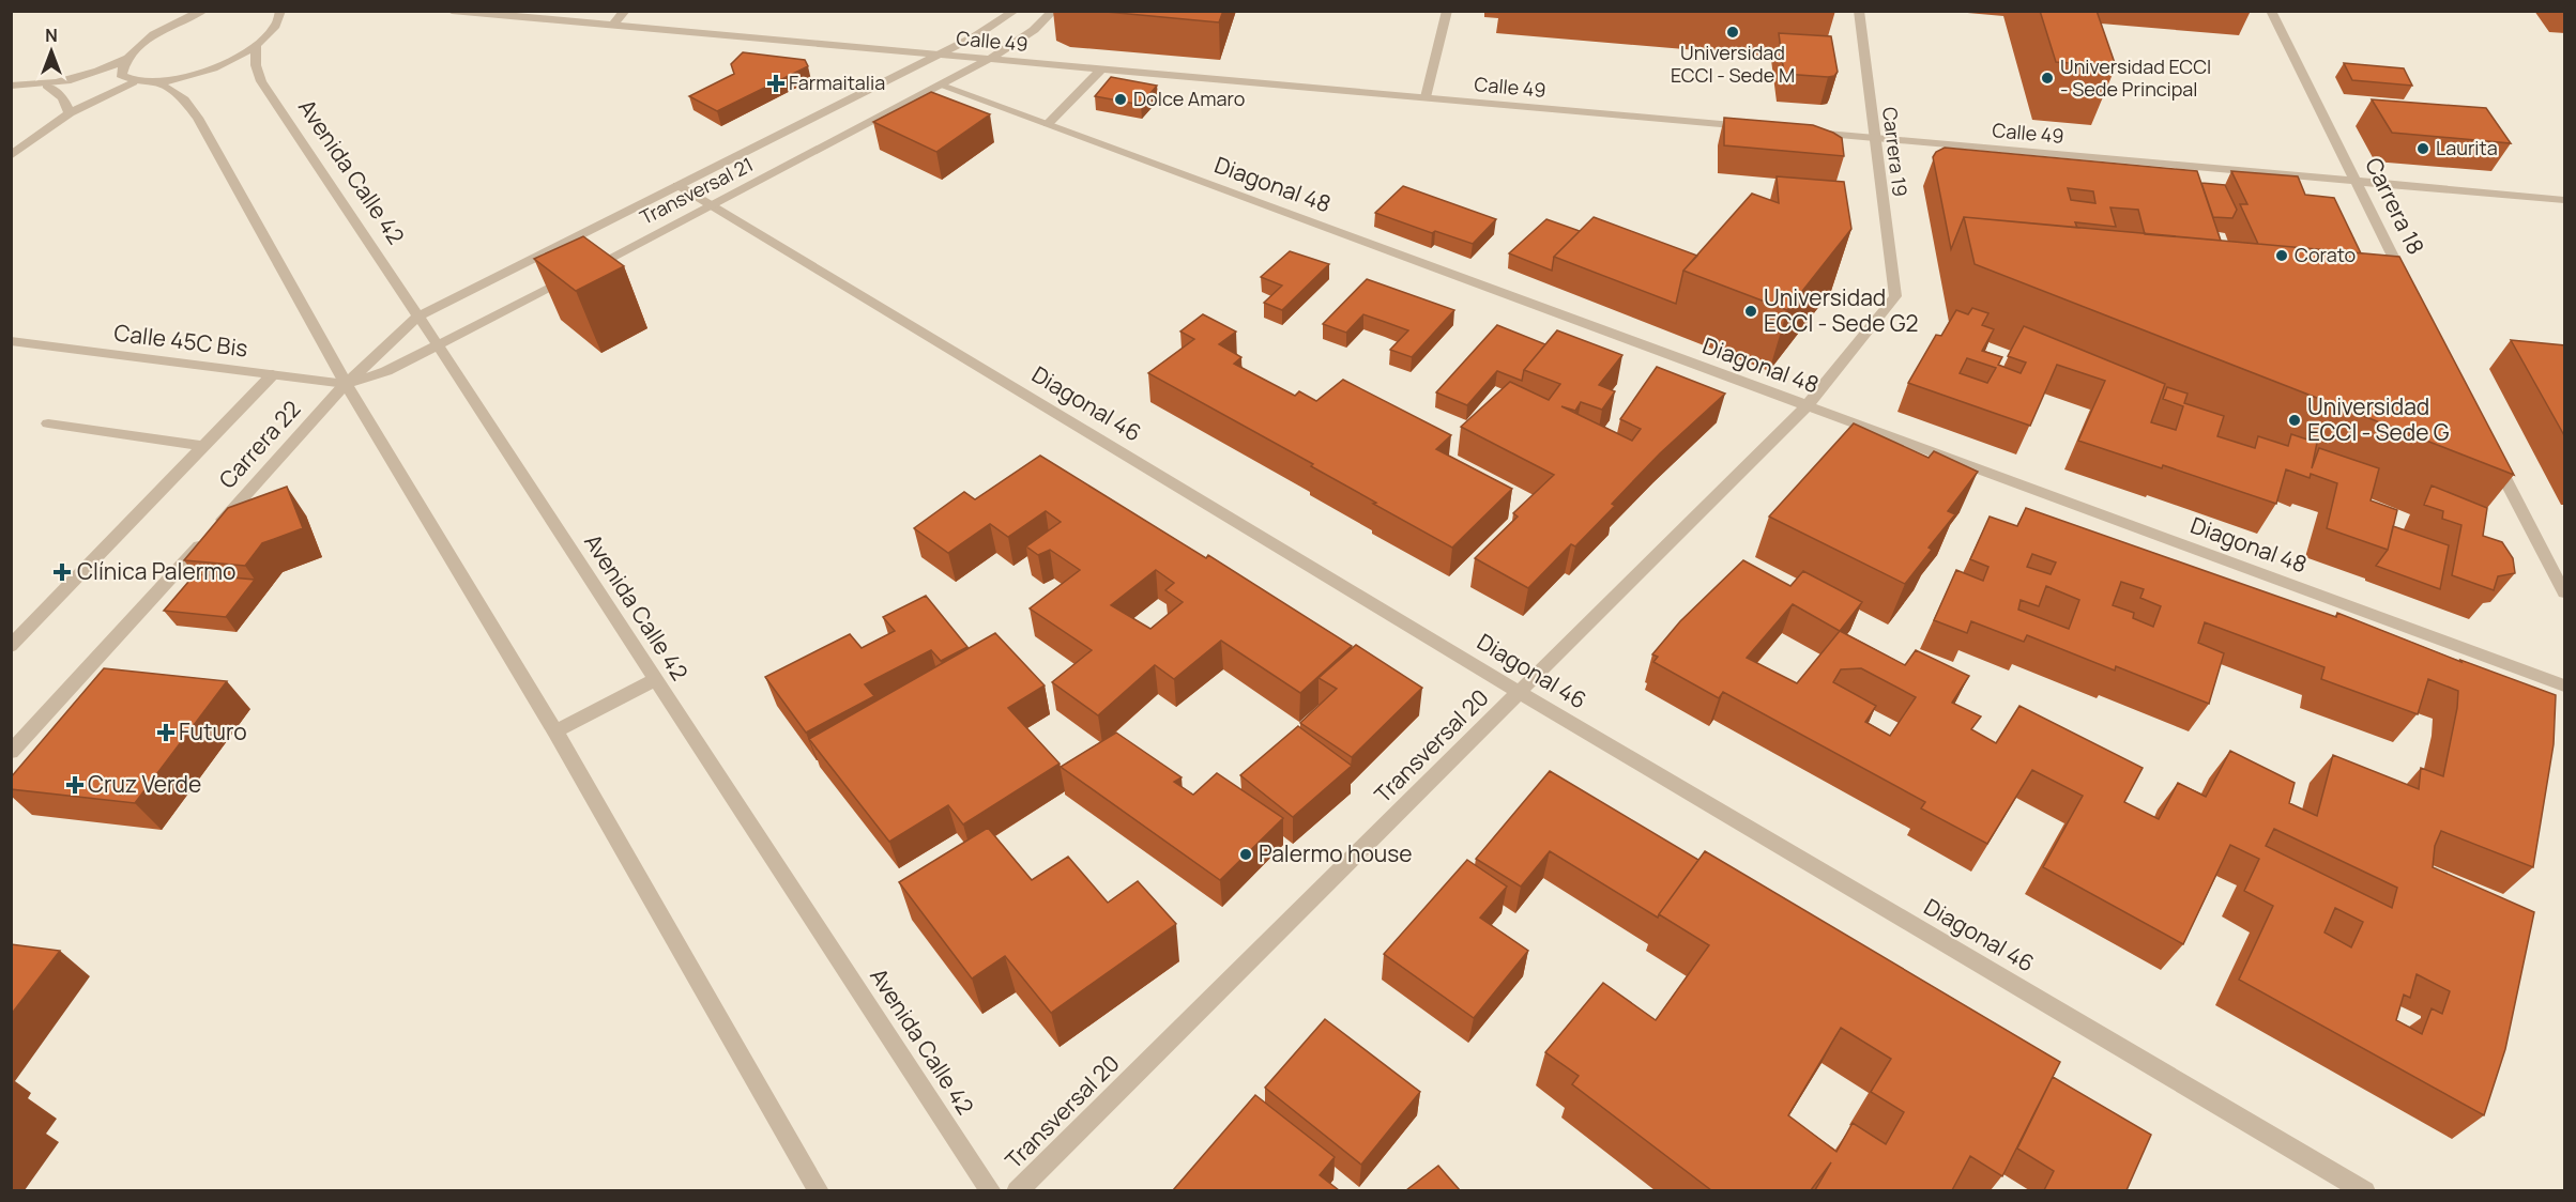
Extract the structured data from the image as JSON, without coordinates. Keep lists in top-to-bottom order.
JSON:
{
  "streets": {
    "street": [
      "Calle 49",
      "Carrera 19",
      "Avenida Calle 42",
      "Diagonal 48",
      "Transversal 21",
      "Carrera 18",
      "Calle 45C Bis",
      "Diagonal 46",
      "Carrera 22",
      "Transversal 20"
    ]
  },
  "crossings": [
    ["Calle 49", "Carrera 19"],
    ["Calle 49", "Transversal 21"],
    ["Calle 49", "Carrera 18"],
    ["Carrera 19", "Transversal 20"],
    ["Avenida Calle 42", "Transversal 21"],
    ["Avenida Calle 42", "Carrera 22"],
    ["Diagonal 48", "Transversal 21"],
    ["Diagonal 48", "Transversal 20"],
    ["Transversal 21", "Calle 45C Bis"],
    ["Transversal 21", "Diagonal 46"],
    ["Transversal 21", "Carrera 22"],
    ["Calle 45C Bis", "Carrera 22"],
    ["Diagonal 46", "Transversal 20"]
  ],
  "places": {
    "other": [
      "Universidad ECCI - Sede M",
      "Universidad ECCI - Sede Principal",
      "Dolce Amaro",
      "Laurita",
      "Corato",
      "Universidad ECCI - Sede G2",
      "Universidad ECCI - Sede G",
      "Palermo house"
    ],
    "health": [
      "Farmaitalia",
      "Clínica Palermo",
      "Futuro",
      "Cruz Verde"
    ]
  },
  "north": "top"
}
